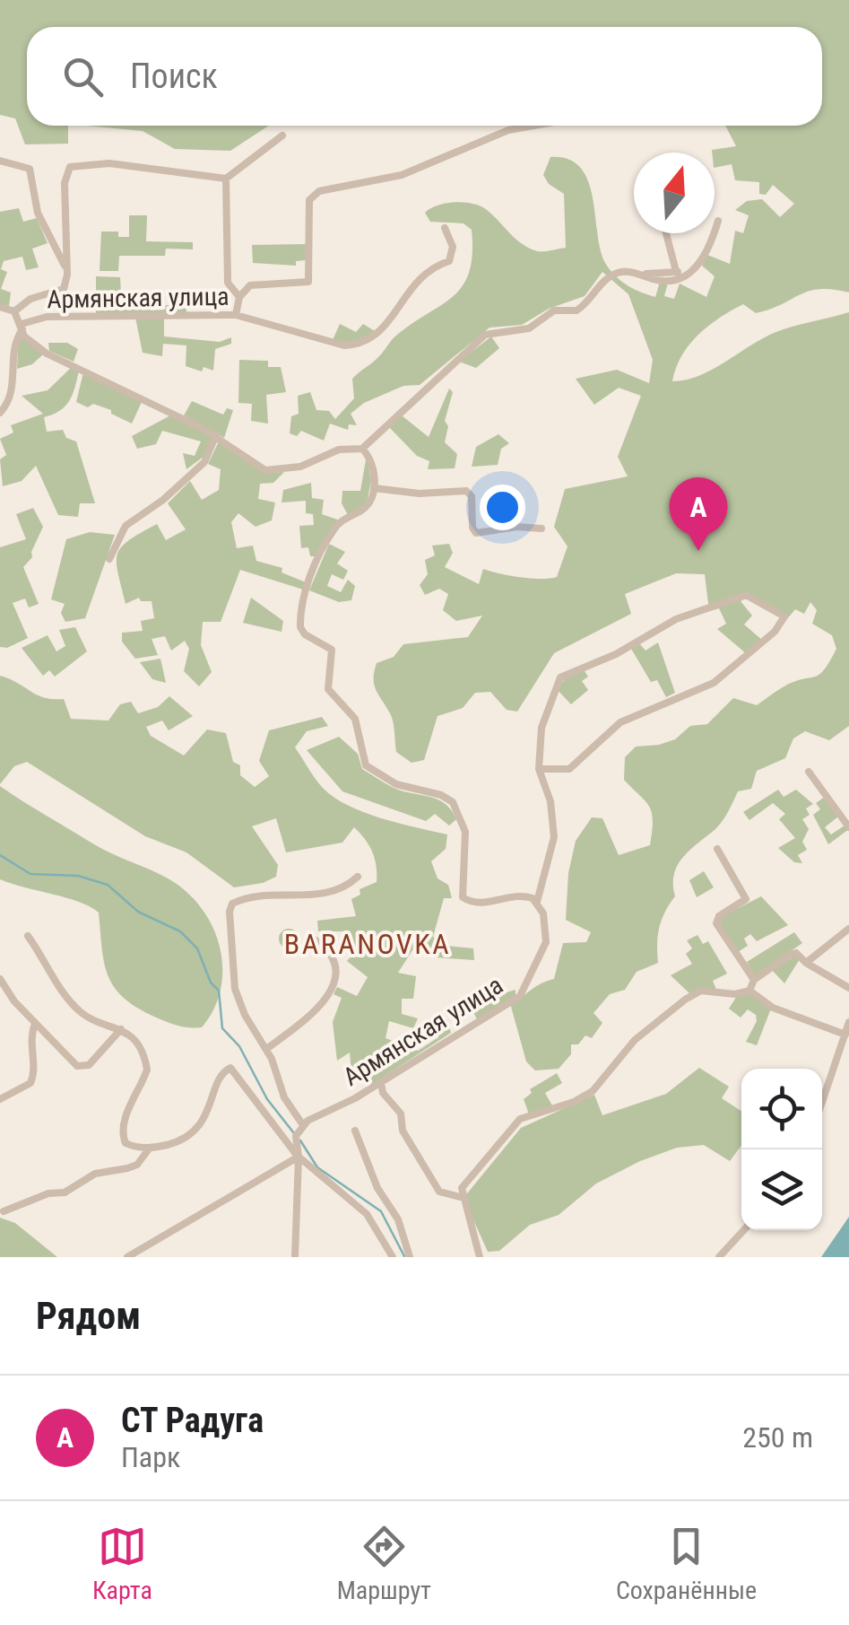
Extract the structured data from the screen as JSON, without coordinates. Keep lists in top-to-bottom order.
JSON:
{
  "streets": {
    "street": ["Армянская улица"]
  },
  "districts": ["BARANOVKA"],
  "north": "top",
  "page": {
    "search": "Поиск",
    "pins": "A",
    "heading": "Рядом",
    "list": [
      {
        "mark": "A",
        "name": "СТ Радуга",
        "note": "Парк",
        "value": "250 m"
      }
    ],
    "nav": ["Карта", "Маршрут", "Сохранённые"]
  }
}
